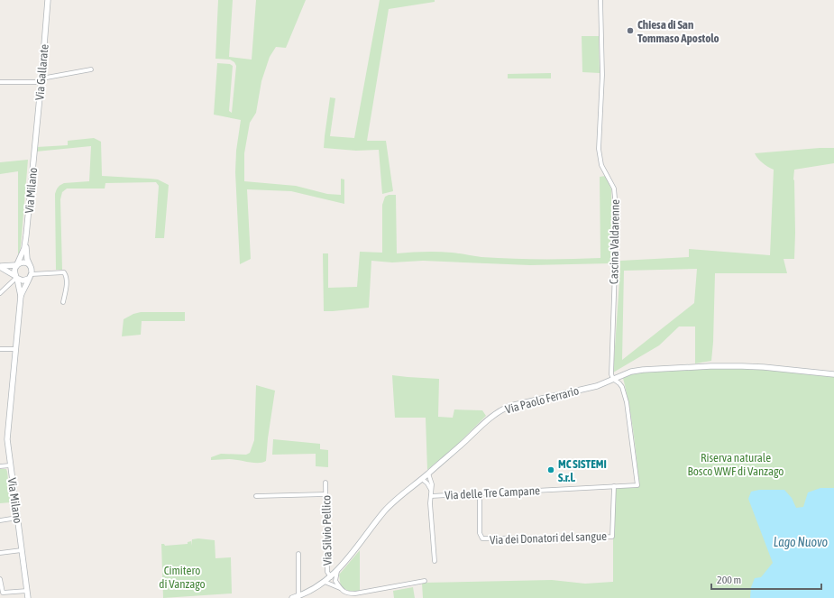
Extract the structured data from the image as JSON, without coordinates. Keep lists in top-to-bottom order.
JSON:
{
  "streets": {
    "street": [
      "Via Gallarate",
      "Via Milano",
      "Cascina Valdarenne",
      "Via Paolo Ferrario",
      "Via delle Tre Campane",
      "Via Silvio Pellico",
      "Via dei Donatori del sangue"
    ]
  },
  "crossings": [
    ["Via Gallarate", "Via Milano"],
    ["Cascina Valdarenne", "Via Paolo Ferrario"],
    ["Cascina Valdarenne", "Via delle Tre Campane"],
    ["Via Paolo Ferrario", "Via delle Tre Campane"],
    ["Via Paolo Ferrario", "Via Silvio Pellico"],
    ["Via delle Tre Campane", "Via dei Donatori del sangue"]
  ],
  "water": ["Lago Nuovo"],
  "parks": ["Riserva naturale Bosco WWF di Vanzago", "Cimitero di Vanzago"],
  "places": ["Chiesa di San Tommaso Apostolo", "MC SISTEMI S.r.l."],
  "scale_bar": "200 m"
}
